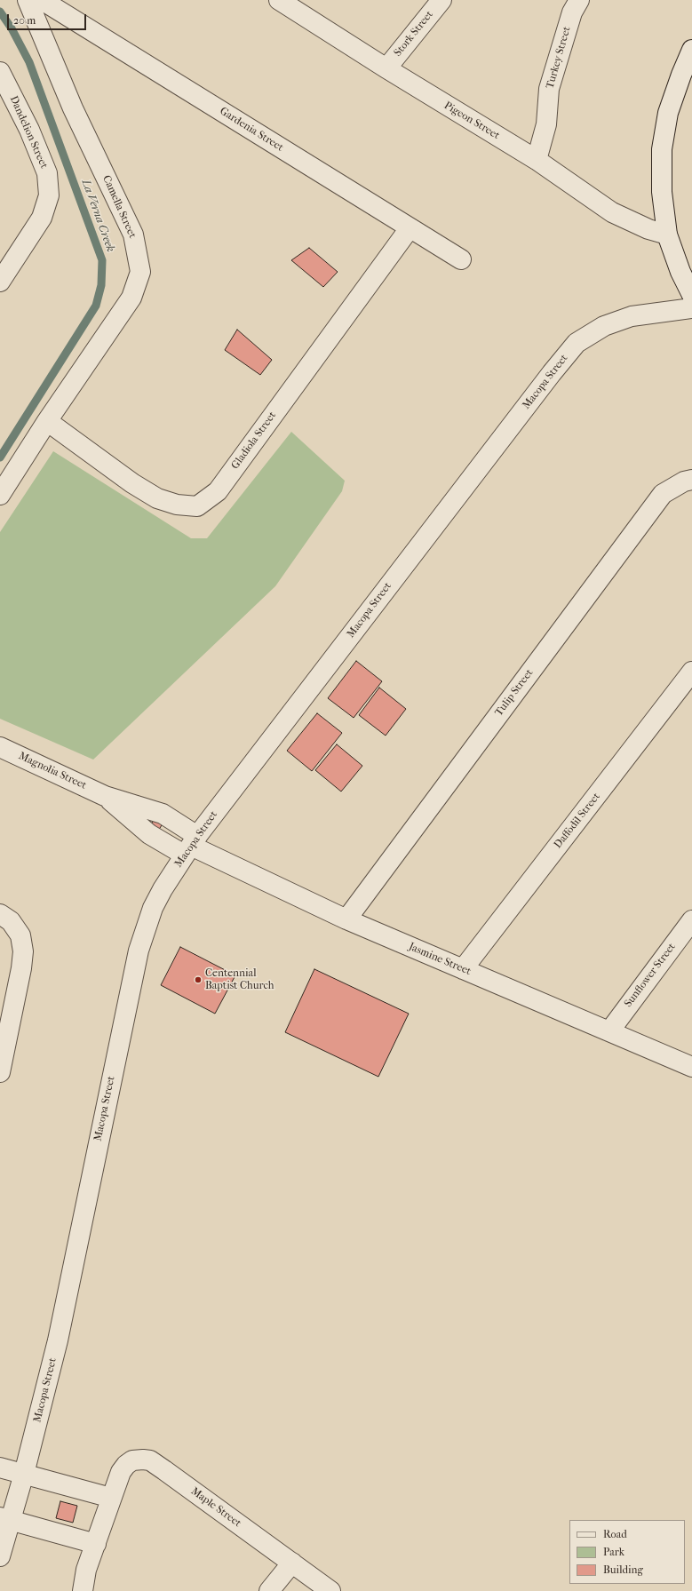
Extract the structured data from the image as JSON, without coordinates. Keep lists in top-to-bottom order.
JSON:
{
  "streets": {
    "street": [
      "Stork Street",
      "Turkey Street",
      "Pigeon Street",
      "Gardenia Street",
      "Dandelion Street",
      "Camella Street",
      "Macopa Street",
      "Gladiola Street",
      "Tulip Street",
      "Magnolia Street",
      "Daffodil Street",
      "Jasmine Street",
      "Sunflower Street",
      "Maple Street"
    ]
  },
  "crossings": [
    ["Stork Street", "Pigeon Street"],
    ["Turkey Street", "Pigeon Street"],
    ["Gardenia Street", "Gladiola Street"],
    ["Camella Street", "Gladiola Street"],
    ["Macopa Street", "Magnolia Street"],
    ["Macopa Street", "Jasmine Street"],
    ["Tulip Street", "Jasmine Street"],
    ["Magnolia Street", "Jasmine Street"],
    ["Daffodil Street", "Jasmine Street"],
    ["Jasmine Street", "Sunflower Street"]
  ],
  "water": ["La Verna Creek"],
  "places": ["Centennial Baptist Church"],
  "legend": ["Road", "Park", "Building"],
  "scale_bar": "20 m"
}
